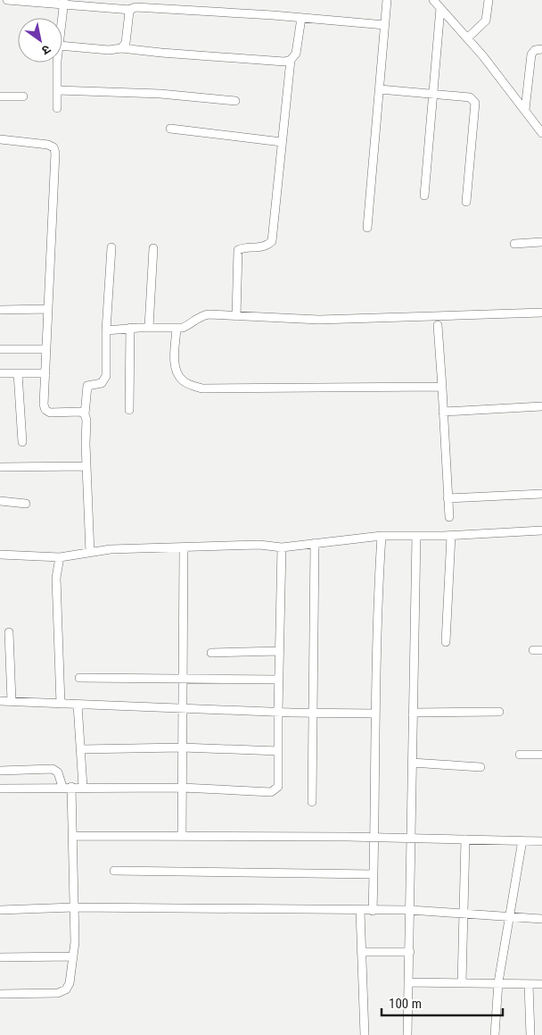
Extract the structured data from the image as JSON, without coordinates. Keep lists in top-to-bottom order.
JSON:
{
  "scale_bar": "100 m",
  "north": "bottom right"
}
